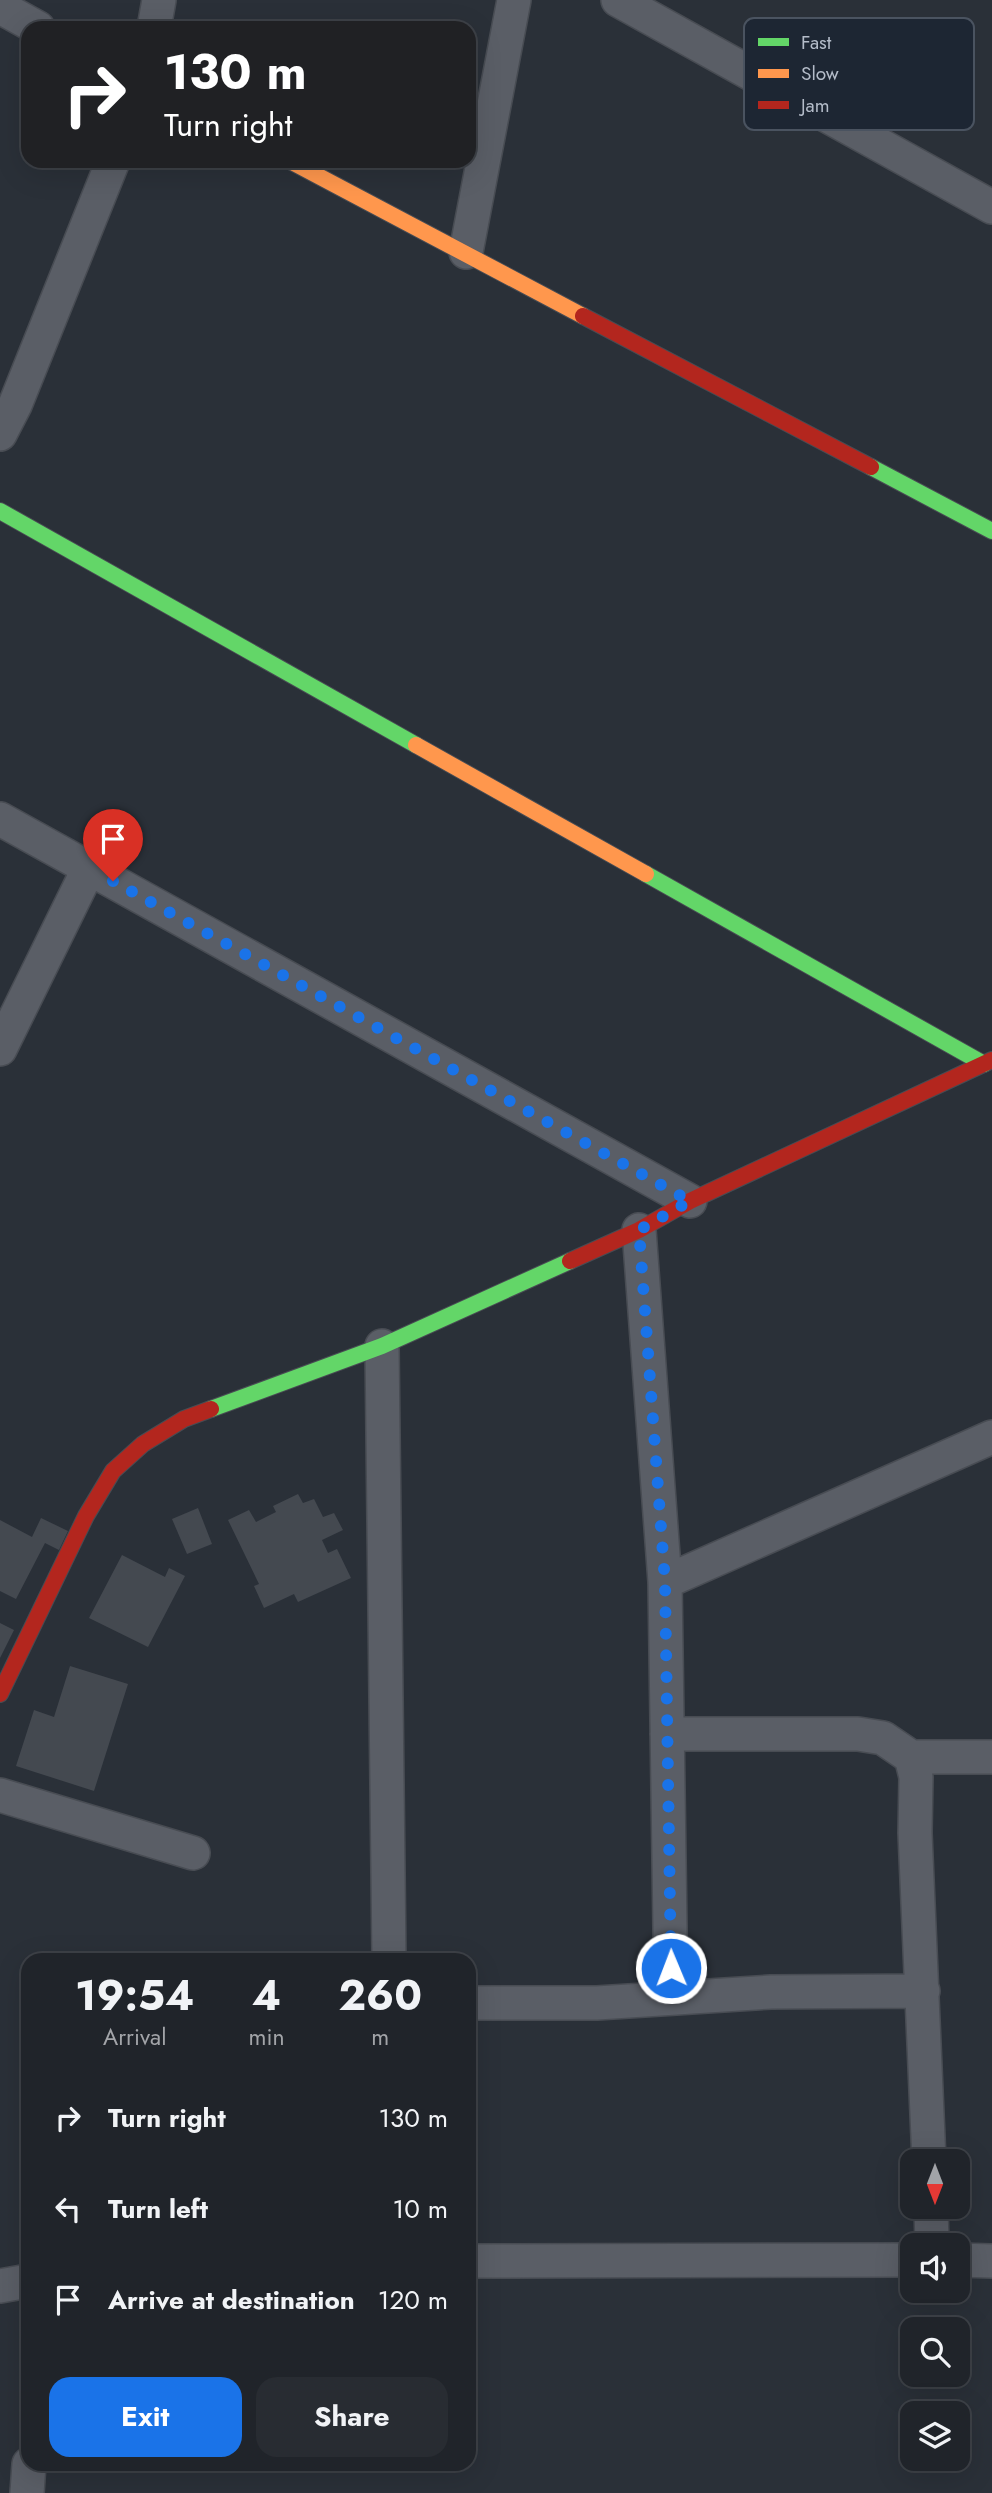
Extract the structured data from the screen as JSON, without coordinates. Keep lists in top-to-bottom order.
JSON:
{
  "legend": ["Fast", "Slow", "Jam"],
  "north": "bottom",
  "page": {
    "turn": ["130 m", "Turn right"],
    "eta": [
      "19:54",
      "Arrival",
      "4",
      "min",
      "260",
      "m"
    ],
    "list": [
      {
        "name": "Turn right",
        "value": "130 m"
      },
      {
        "name": "Turn left",
        "value": "10 m"
      },
      {
        "name": "Arrive at destination",
        "value": "120 m"
      }
    ],
    "buttons": ["Exit", "Share"]
  }
}
